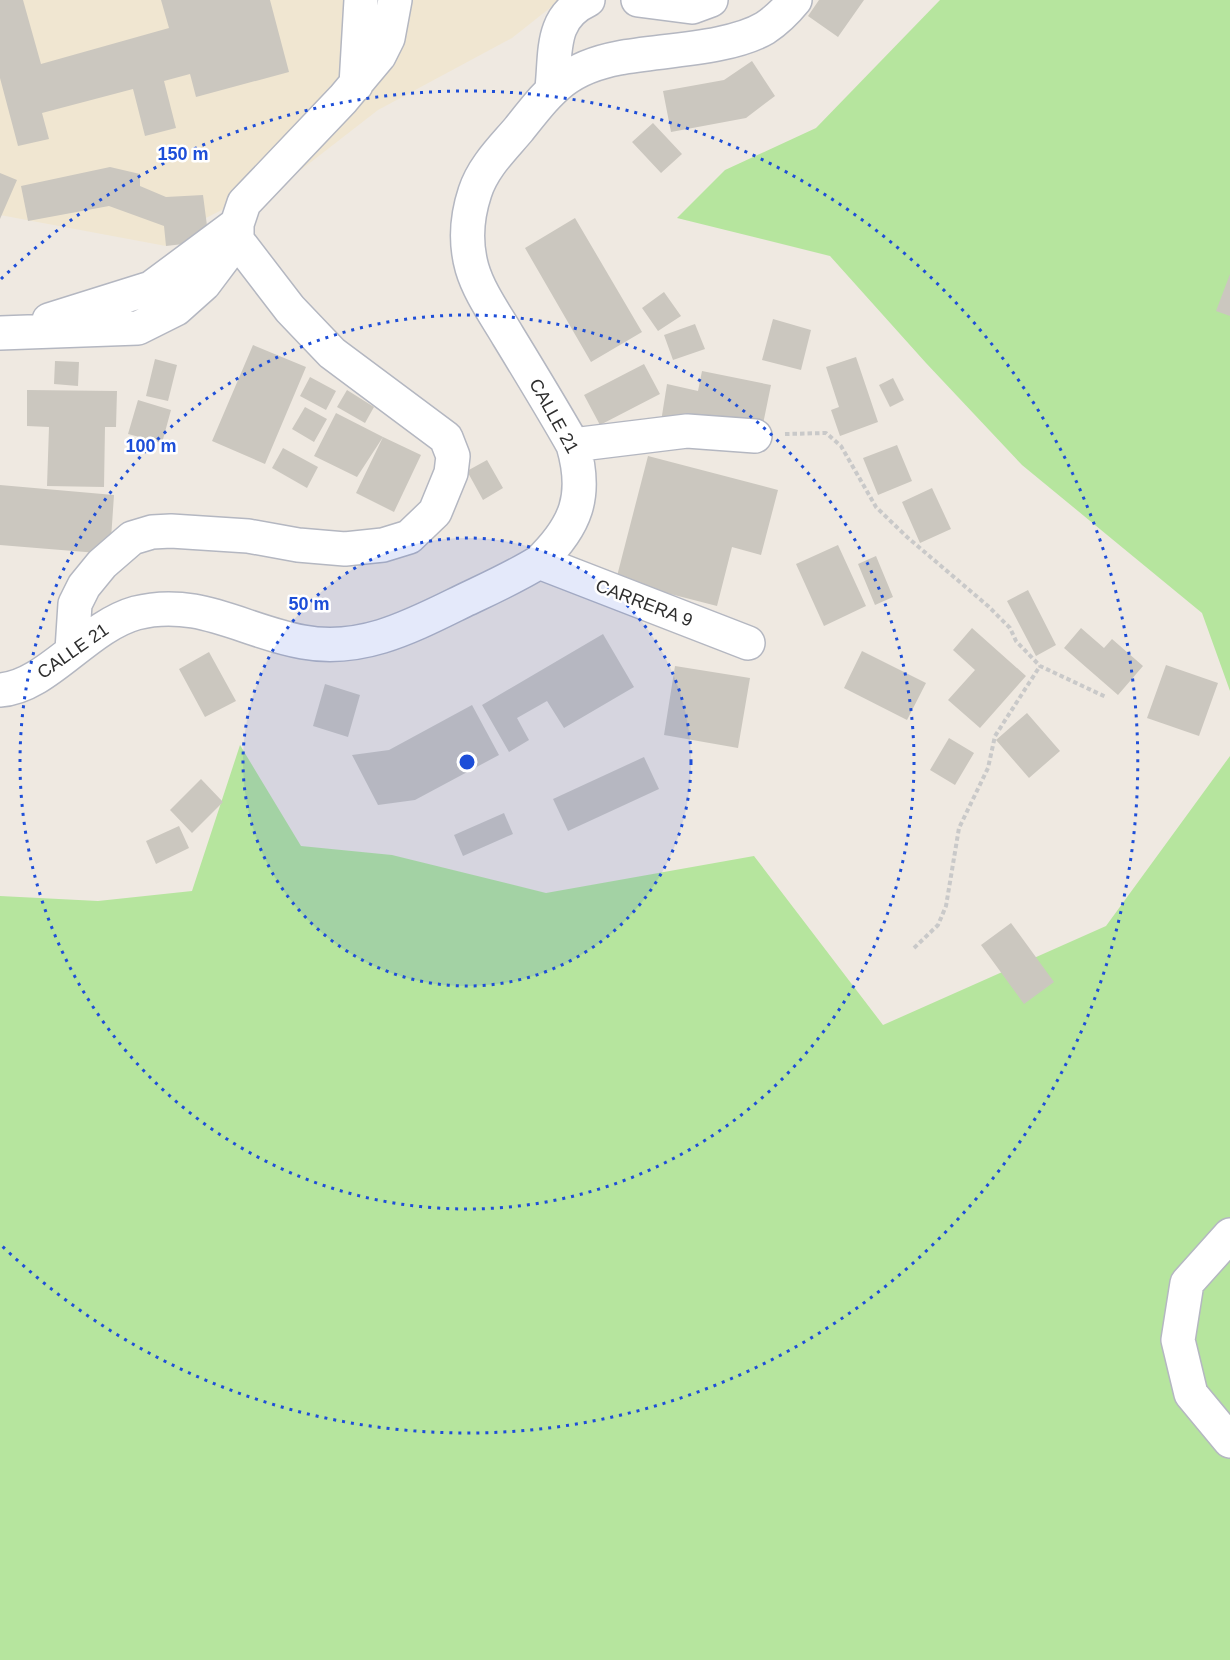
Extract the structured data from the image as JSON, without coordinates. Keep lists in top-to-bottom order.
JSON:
{
  "streets": {
    "street": ["CALLE 21", "CARRERA 9"]
  },
  "crossings": [
    ["CALLE 21", "CARRERA 9"]
  ],
  "rings": ["150 m", "100 m", "50 m"]
}
